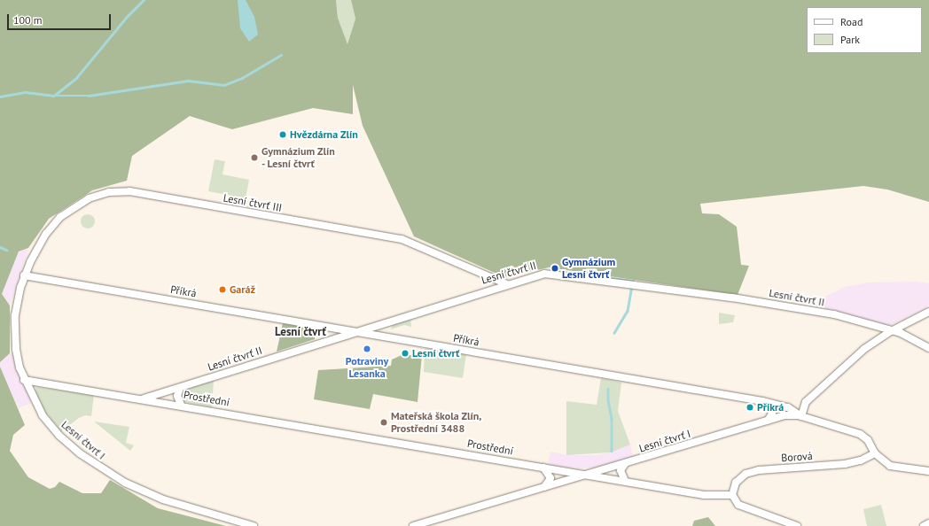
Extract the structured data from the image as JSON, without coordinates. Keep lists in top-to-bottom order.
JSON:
{
  "streets": {
    "street": [
      "Lesní čtvrť III",
      "Lesní čtvrť II",
      "Příkrá",
      "Prostřední",
      "Lesní čtvrť I",
      "Borová"
    ]
  },
  "crossings": [
    ["Lesní čtvrť III", "Lesní čtvrť II"],
    ["Lesní čtvrť III", "Příkrá"],
    ["Lesní čtvrť III", "Lesní čtvrť I"],
    ["Lesní čtvrť II", "Příkrá"],
    ["Lesní čtvrť II", "Prostřední"],
    ["Příkrá", "Lesní čtvrť I"],
    ["Příkrá", "Borová"],
    ["Prostřední", "Lesní čtvrť I"],
    ["Prostřední", "Borová"]
  ],
  "districts": ["Lesní čtvrť"],
  "places": [
    "Hvězdárna Zlín",
    "Gymnázium Zlín - Lesní čtvrť",
    "Gymnázium Lesní čtvrť",
    "Garáž",
    "Potraviny Lesanka",
    "Lesní čtvrť",
    "Příkrá",
    "Mateřská škola Zlín, Prostřední 3488"
  ],
  "legend": ["Road", "Park"],
  "scale_bar": "100 m"
}
